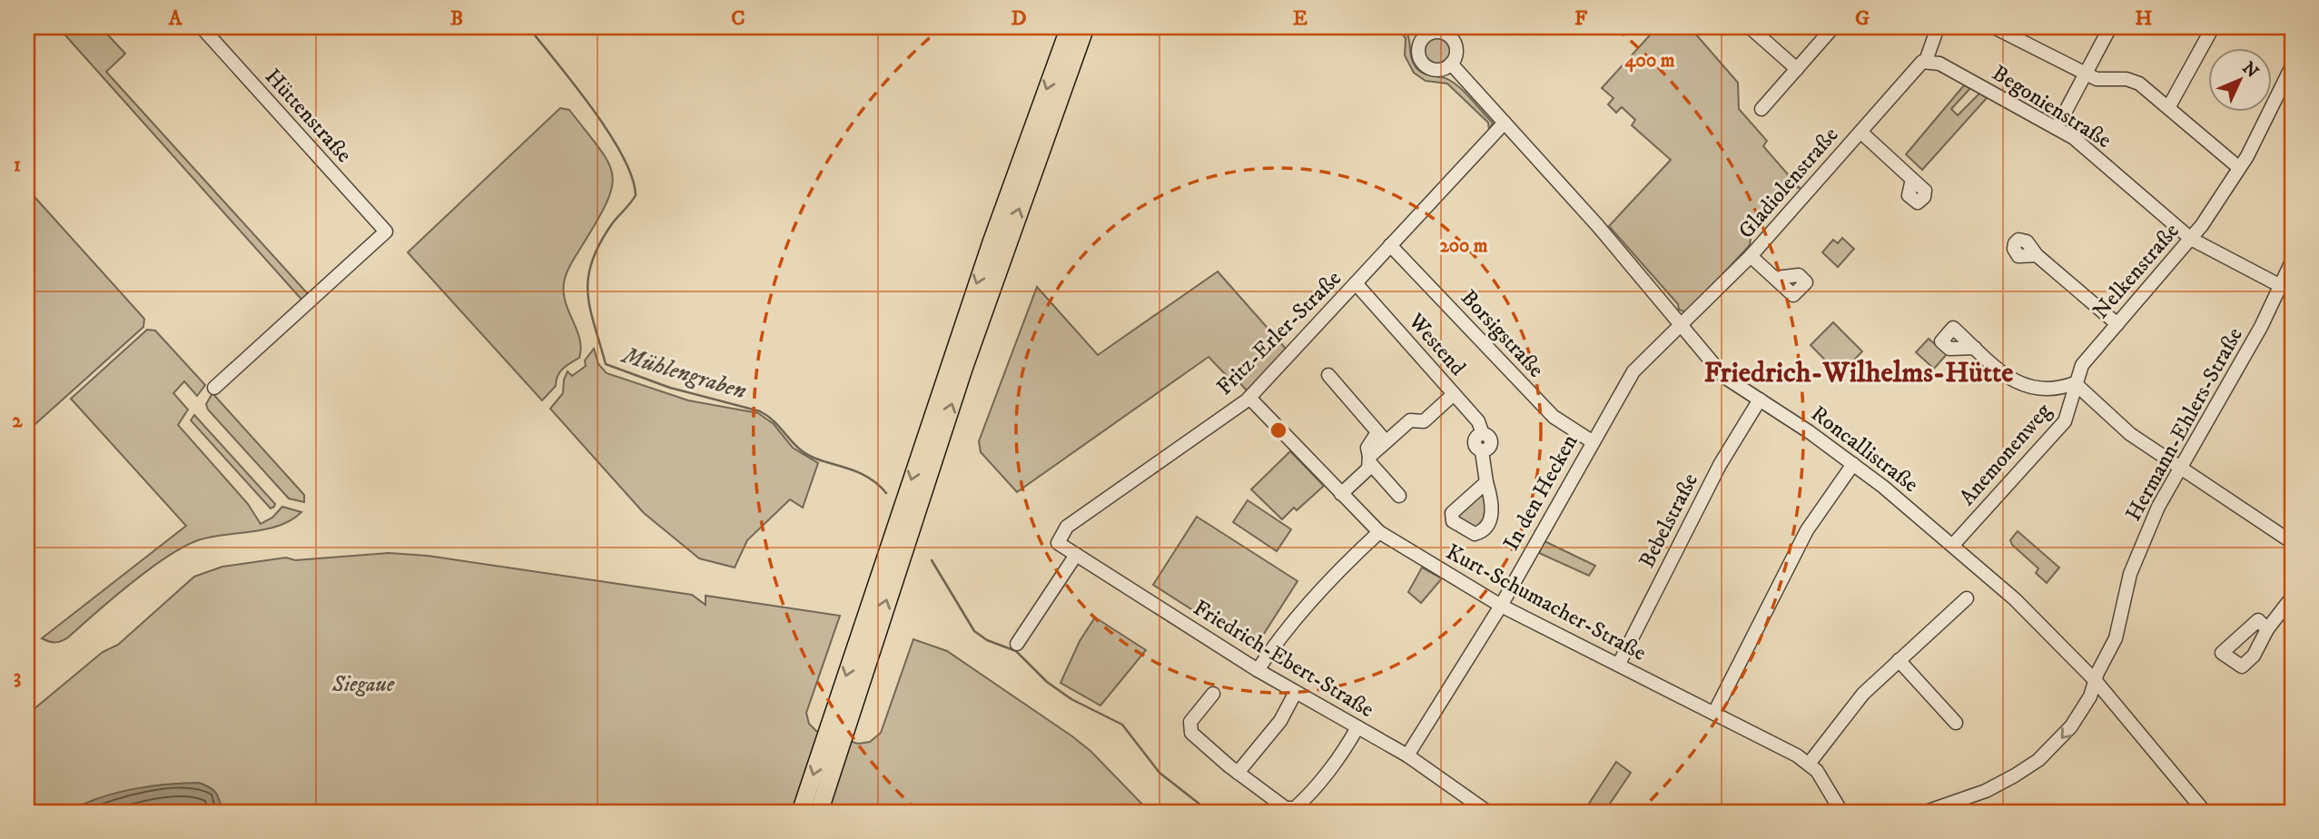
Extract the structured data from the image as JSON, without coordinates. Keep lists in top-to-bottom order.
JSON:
{
  "streets": {
    "street": [
      "Begonienstraße",
      "Hüttenstraße",
      "Gladiolenstraße",
      "Nelkenstraße",
      "Fritz-Erler-Straße",
      "Borsigstraße",
      "Westend",
      "Hermann-Ehlers-Straße",
      "Roncallistraße",
      "Anemonenweg",
      "In den Hecken",
      "Bebelstraße",
      "Kurt-Schumacher-Straße",
      "Friedrich-Ebert-Straße"
    ]
  },
  "crossings": [
    ["Begonienstraße", "Gladiolenstraße"],
    ["Begonienstraße", "Nelkenstraße"],
    ["Begonienstraße", "Hermann-Ehlers-Straße"],
    ["Gladiolenstraße", "Roncallistraße"],
    ["Gladiolenstraße", "In den Hecken"],
    ["Nelkenstraße", "Anemonenweg"],
    ["Fritz-Erler-Straße", "Borsigstraße"],
    ["Fritz-Erler-Straße", "Westend"],
    ["Fritz-Erler-Straße", "Roncallistraße"],
    ["Fritz-Erler-Straße", "Kurt-Schumacher-Straße"],
    ["Fritz-Erler-Straße", "Friedrich-Ebert-Straße"],
    ["Borsigstraße", "In den Hecken"],
    ["Hermann-Ehlers-Straße", "Roncallistraße"],
    ["Roncallistraße", "Anemonenweg"],
    ["Roncallistraße", "In den Hecken"],
    ["Roncallistraße", "Bebelstraße"],
    ["In den Hecken", "Kurt-Schumacher-Straße"],
    ["In den Hecken", "Friedrich-Ebert-Straße"],
    ["Bebelstraße", "Kurt-Schumacher-Straße"]
  ],
  "districts": ["Friedrich-Wilhelms-Hütte"],
  "water": ["Mühlengraben"],
  "parks": ["Siegaue"],
  "north": "top right",
  "grid": {
    "columns": [
      "A",
      "B",
      "C",
      "D",
      "E",
      "F",
      "G",
      "H"
    ],
    "rows": ["1", "2", "3"]
  },
  "rings": ["400 m", "200 m"]
}
